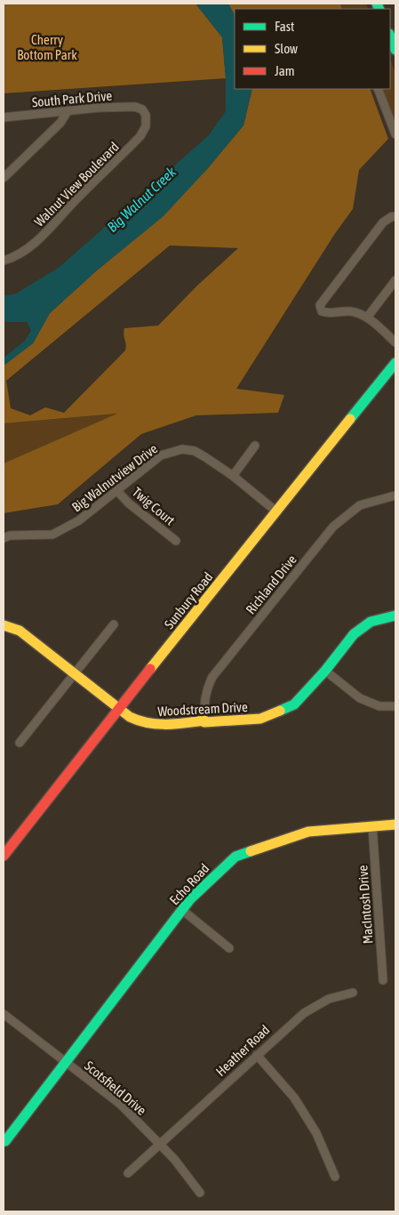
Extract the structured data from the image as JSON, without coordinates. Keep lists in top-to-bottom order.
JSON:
{
  "streets": {
    "main road": ["Sunbury Road", "Woodstream Drive", "Echo Road"],
    "street": [
      "South Park Drive",
      "Walnut View Boulevard",
      "Big Walnutview Drive",
      "Twig Court",
      "Richland Drive",
      "MacIntosh Drive",
      "Heather Road",
      "Scotsfield Drive"
    ]
  },
  "crossings": [
    ["South Park Drive", "Walnut View Boulevard"],
    ["Big Walnutview Drive", "Twig Court"],
    ["Big Walnutview Drive", "Sunbury Road"],
    ["Richland Drive", "Woodstream Drive"],
    ["Sunbury Road", "Woodstream Drive"],
    ["Echo Road", "MacIntosh Drive"],
    ["Echo Road", "Scotsfield Drive"],
    ["Heather Road", "Scotsfield Drive"]
  ],
  "water": ["Big Walnut Creek"],
  "parks": ["Cherry Bottom Park"],
  "legend": ["Fast", "Slow", "Jam"]
}
